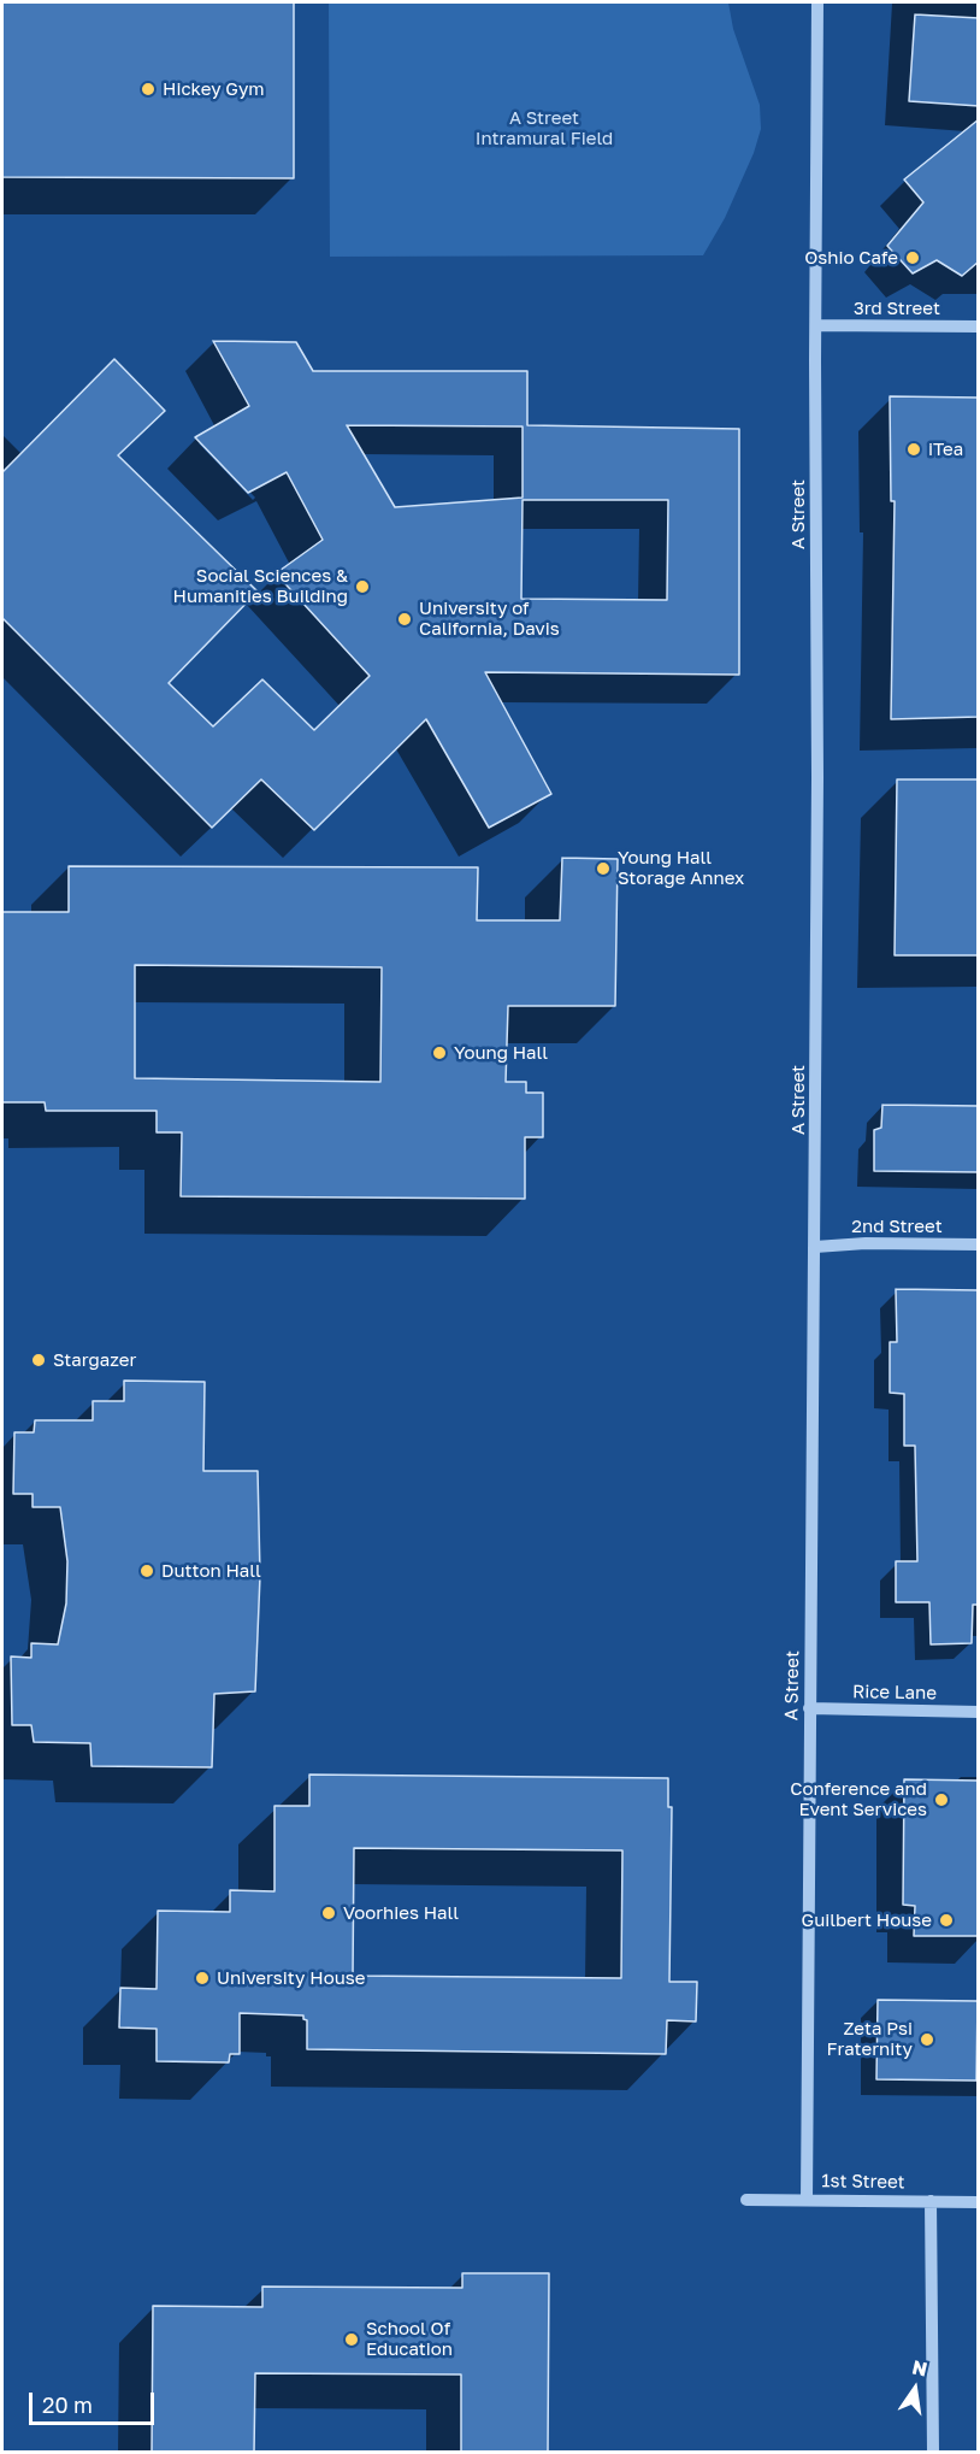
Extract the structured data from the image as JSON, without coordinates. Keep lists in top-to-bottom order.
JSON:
{
  "streets": {
    "street": [
      "3rd Street",
      "A Street",
      "2nd Street",
      "Rice Lane",
      "1st Street"
    ]
  },
  "crossings": [
    ["3rd Street", "A Street"],
    ["A Street", "2nd Street"],
    ["A Street", "Rice Lane"],
    ["A Street", "1st Street"]
  ],
  "parks": ["A Street Intramural Field"],
  "places": [
    "Hickey Gym",
    "Oshio Cafe",
    "iTea",
    "Social Sciences & Humanities Building",
    "University of California, Davis",
    "Young Hall Storage Annex",
    "Young Hall",
    "Stargazer",
    "Dutton Hall",
    "Conference and Event Services",
    "Voorhies Hall",
    "Guilbert House",
    "University House",
    "Zeta Psi Fraternity",
    "School Of Education"
  ],
  "scale_bar": "20 m",
  "north": "top"
}
